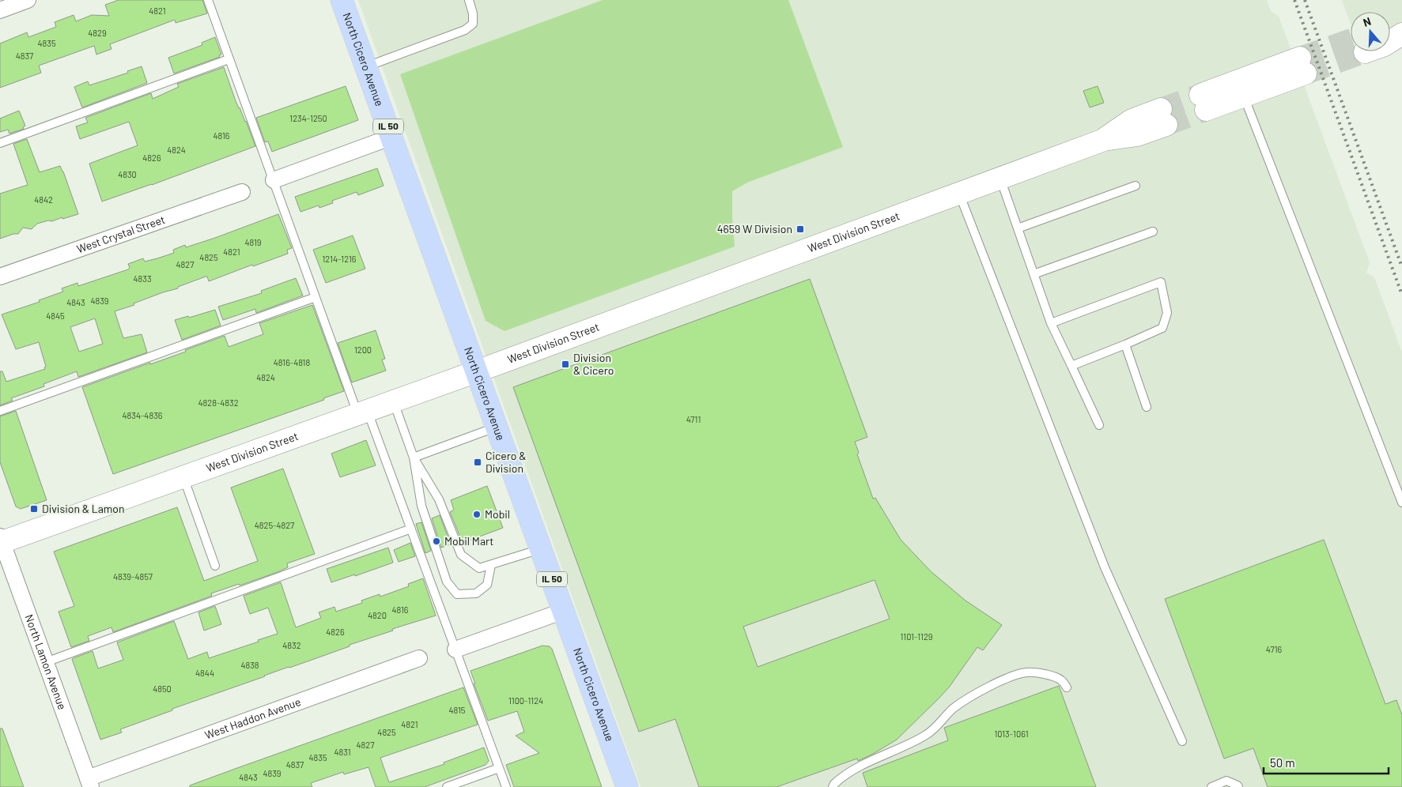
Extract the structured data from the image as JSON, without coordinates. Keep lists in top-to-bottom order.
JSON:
{
  "streets": {
    "main road": ["North Cicero Avenue", "IL 50", "West Division Street"],
    "street": ["West Crystal Street", "North Lamon Avenue", "West Haddon Avenue"]
  },
  "crossings": [
    ["North Cicero Avenue", "West Division Street"],
    ["West Division Street", "North Lamon Avenue"],
    ["North Lamon Avenue", "West Haddon Avenue"]
  ],
  "places": {
    "transit": [
      "4659 W Division",
      "Division & Cicero",
      "Cicero & Division",
      "Division & Lamon"
    ],
    "other": ["Mobil", "Mobil Mart"]
  },
  "house_numbers": [
    "4821",
    "4829",
    "4835",
    "4837",
    "1234-1250",
    "4816",
    "4824",
    "4826",
    "4830",
    "4842",
    "4819",
    "4821",
    "4825",
    "1214-1216",
    "4827",
    "4833",
    "4839",
    "4843",
    "4845",
    "1200",
    "4816-4818",
    "4824",
    "4828-4832",
    "4834-4836",
    "4711",
    "4825-4827",
    "4839-4857",
    "4816",
    "4820",
    "4826",
    "1101-1129",
    "4832",
    "4716",
    "4838",
    "4844",
    "4850",
    "1100-1124",
    "4815",
    "4821",
    "4825",
    "1013-1061",
    "4827",
    "4831",
    "4835",
    "4837",
    "4839",
    "4843"
  ],
  "scale_bar": "50 m",
  "north": "top"
}
